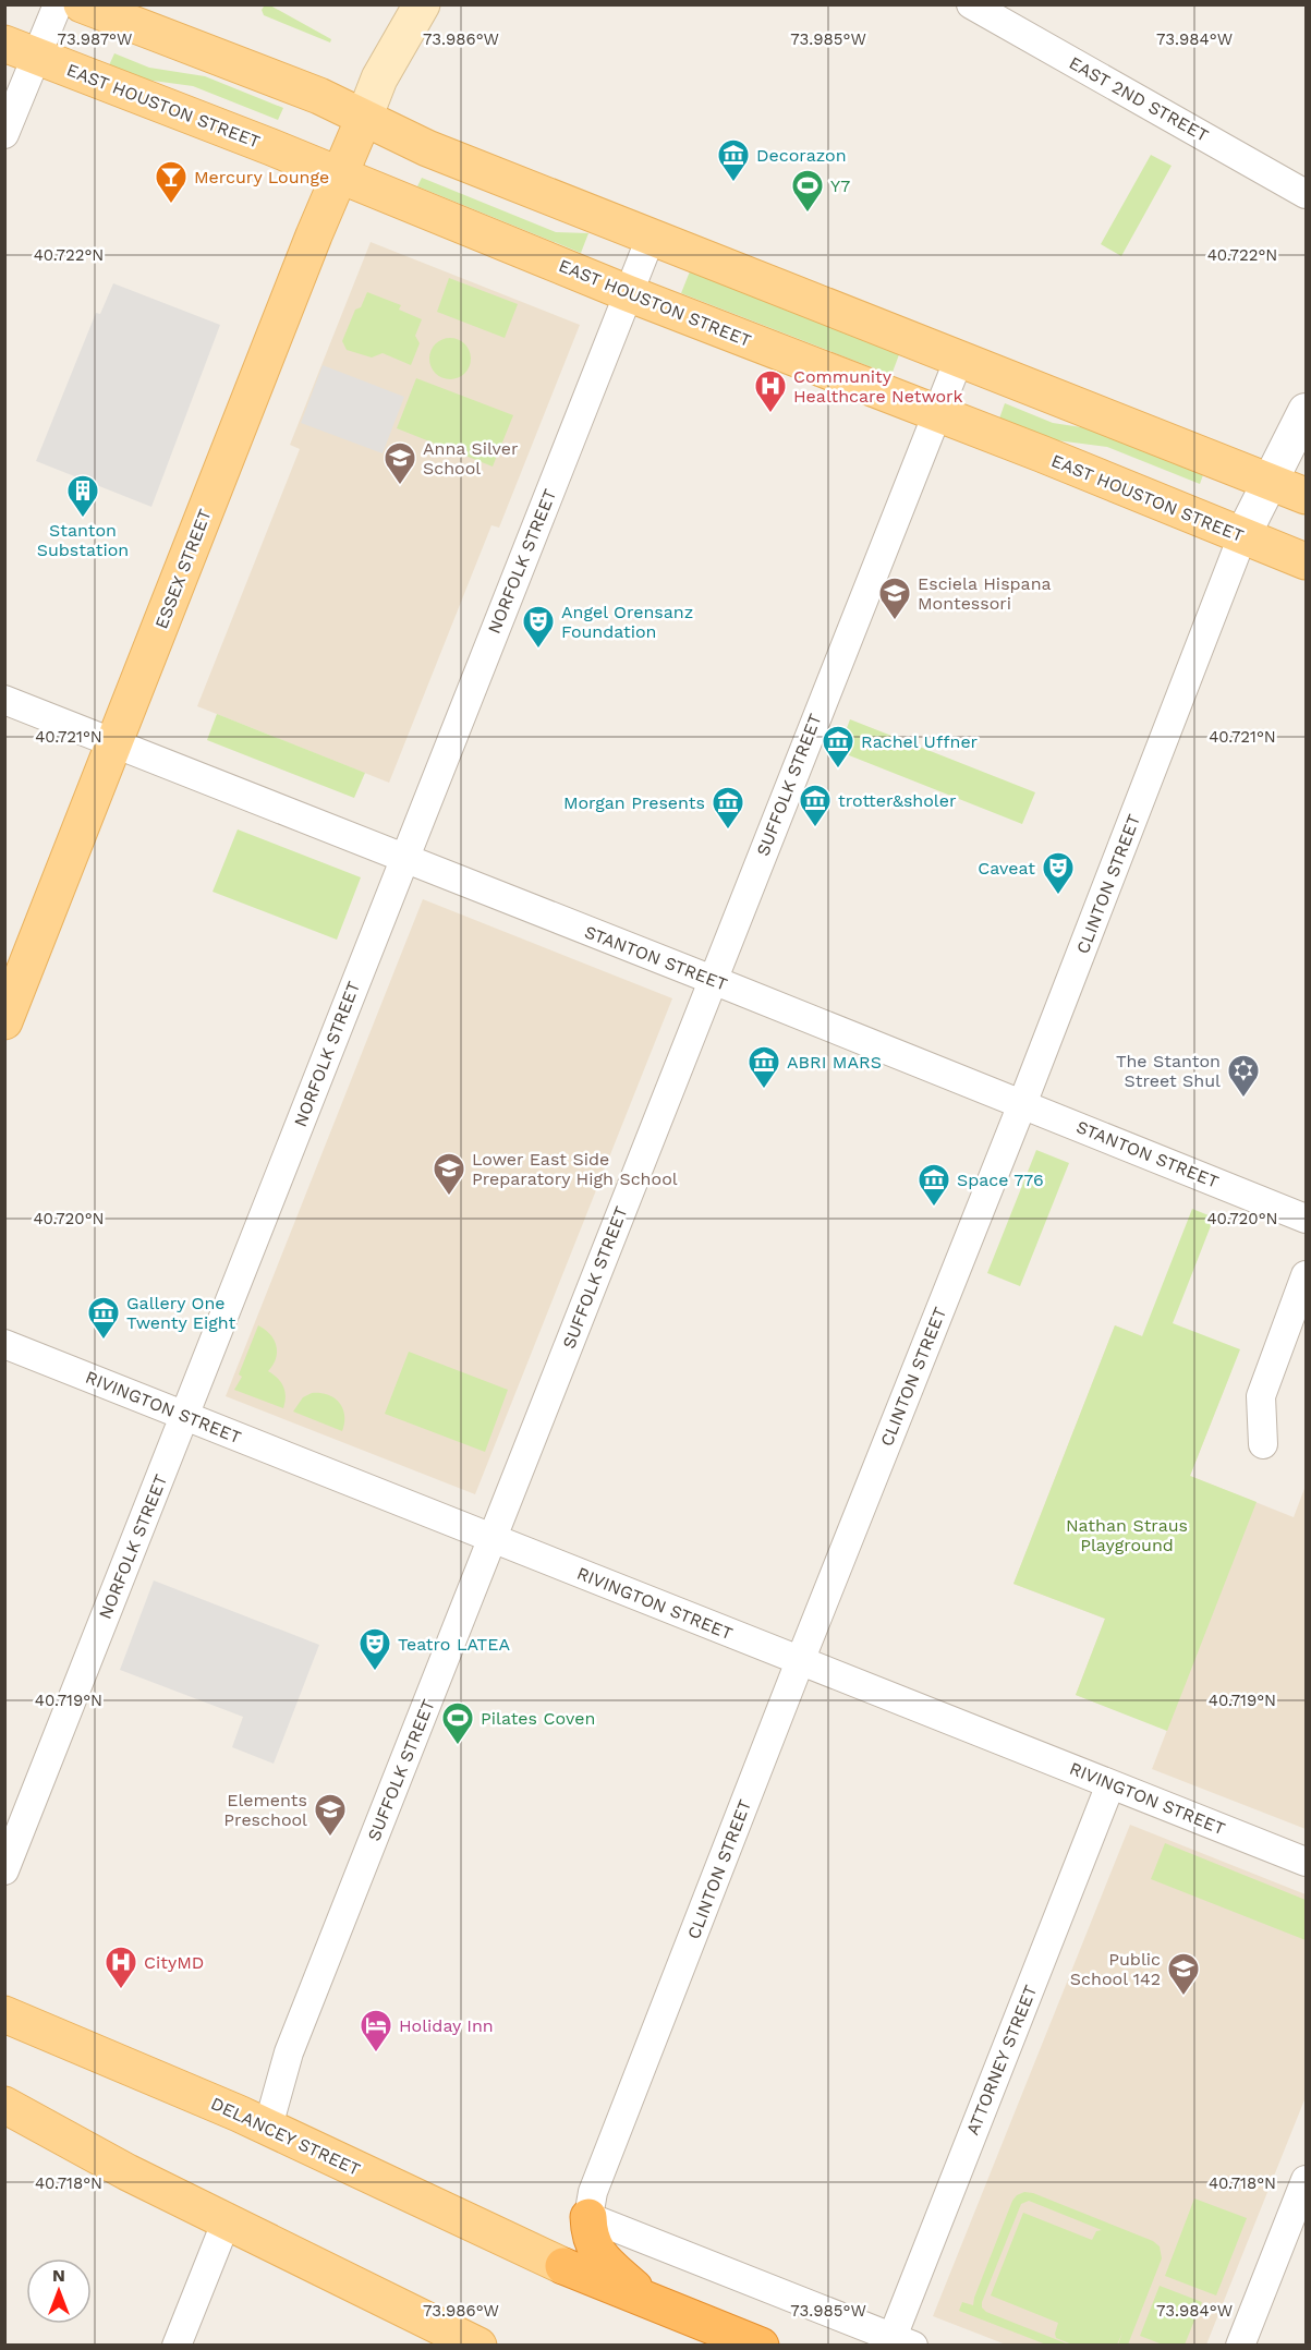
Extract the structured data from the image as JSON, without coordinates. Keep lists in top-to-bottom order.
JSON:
{
  "streets": {
    "main road": ["EAST HOUSTON STREET", "ESSEX STREET", "DELANCEY STREET"],
    "street": [
      "EAST 2ND STREET",
      "NORFOLK STREET",
      "SUFFOLK STREET",
      "CLINTON STREET",
      "STANTON STREET",
      "RIVINGTON STREET",
      "ATTORNEY STREET"
    ]
  },
  "crossings": [
    ["EAST HOUSTON STREET", "NORFOLK STREET"],
    ["EAST HOUSTON STREET", "ESSEX STREET"],
    ["EAST HOUSTON STREET", "SUFFOLK STREET"],
    ["EAST HOUSTON STREET", "CLINTON STREET"],
    ["NORFOLK STREET", "STANTON STREET"],
    ["NORFOLK STREET", "RIVINGTON STREET"],
    ["ESSEX STREET", "STANTON STREET"],
    ["SUFFOLK STREET", "STANTON STREET"],
    ["SUFFOLK STREET", "RIVINGTON STREET"],
    ["SUFFOLK STREET", "DELANCEY STREET"],
    ["CLINTON STREET", "STANTON STREET"],
    ["CLINTON STREET", "RIVINGTON STREET"],
    ["RIVINGTON STREET", "ATTORNEY STREET"]
  ],
  "parks": ["Nathan Straus Playground"],
  "places": {
    "museum": [
      "Decorazon",
      "Rachel Uffner",
      "trotter&sholer",
      "Morgan Presents",
      "ABRI MARS",
      "Space 776",
      "Gallery One Twenty Eight"
    ],
    "bar": ["Mercury Lounge"],
    "sports": ["Y7", "Pilates Coven"],
    "hospital": ["Community Healthcare Network", "CityMD"],
    "school or university": [
      "Anna Silver School",
      "Esciela Hispana Montessori",
      "Lower East Side Preparatory High School",
      "Elements Preschool",
      "Public School 142"
    ],
    "building": ["Stanton Substation"],
    "theatre": ["Angel Orensanz Foundation", "Caveat", "Teatro LATEA"],
    "synagogue": ["The Stanton Street Shul"],
    "hotel": ["Holiday Inn"]
  },
  "north": "top",
  "coordinates": [
    "73.987°W",
    "73.986°W",
    "73.985°W",
    "73.984°W",
    "40.722°N",
    "40.721°N",
    "40.720°N",
    "40.719°N",
    "40.718°N"
  ]
}
